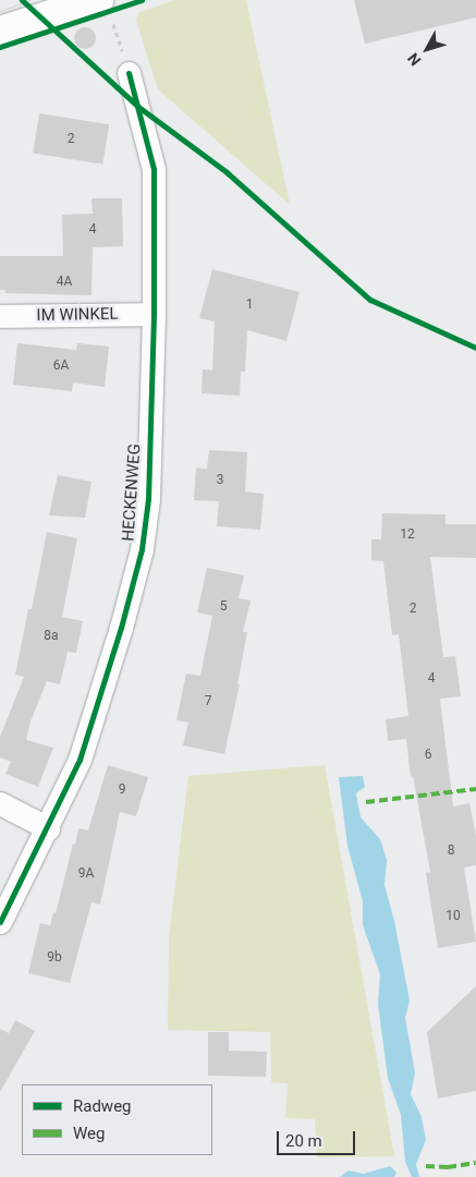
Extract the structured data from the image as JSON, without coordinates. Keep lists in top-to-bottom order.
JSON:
{
  "streets": {
    "street": ["IM WINKEL", "HECKENWEG"]
  },
  "crossings": [
    ["IM WINKEL", "HECKENWEG"]
  ],
  "house_numbers": [
    "2",
    "4",
    "4A",
    "1",
    "6A",
    "3",
    "12",
    "5",
    "2",
    "8a",
    "4",
    "7",
    "6",
    "9",
    "8",
    "9A",
    "10",
    "9b"
  ],
  "legend": ["Radweg", "Weg"],
  "scale_bar": "20 m",
  "north": "bottom left"
}
